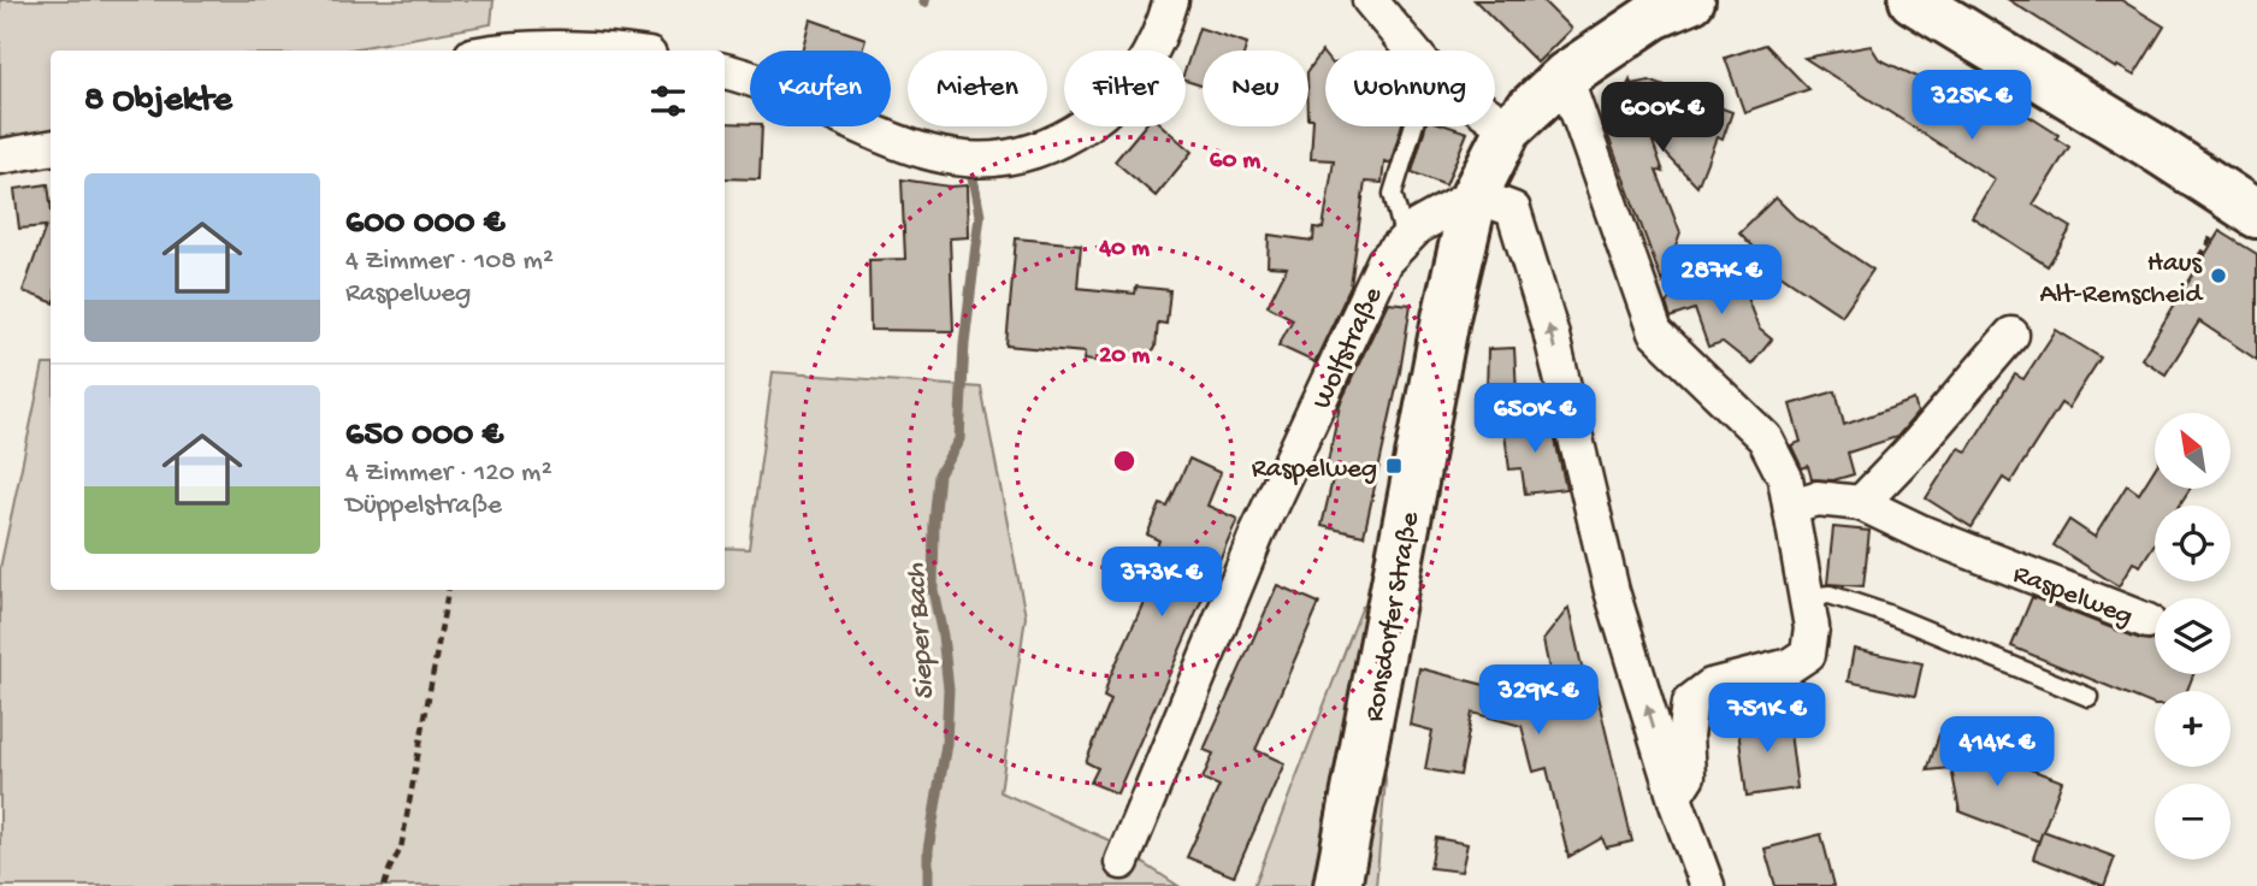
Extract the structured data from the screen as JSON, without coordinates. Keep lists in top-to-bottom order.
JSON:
{
  "streets": {
    "main road": ["Ronsdorfer Straße"],
    "street": ["Wolfstraße", "Raspelweg"]
  },
  "crossings": [
    ["Wolfstraße", "Ronsdorfer Straße"]
  ],
  "water": ["Sieper Bach"],
  "places": {
    "other": ["Haus Alt-Remscheid"],
    "transit": ["Raspelweg"]
  },
  "north": "top left",
  "page": {
    "chip": [
      "Kaufen",
      "Mieten",
      "Filter",
      "Neu",
      "Wohnung"
    ],
    "heading": "8 Objekte",
    "price": [
      "325K €",
      "600K €",
      "287K €",
      "650K €",
      "373K €",
      "329K €",
      "751K €",
      "414K €"
    ],
    "list": [
      {
        "name": "600 000 €",
        "note": "4 Zimmer · 108 m² · Raspelweg"
      },
      {
        "name": "650 000 €",
        "note": "4 Zimmer · 120 m² · Düppelstraße"
      }
    ],
    "map_buttons": ["+", "−"]
  },
  "rings": ["60 m", "40 m", "20 m"]
}
